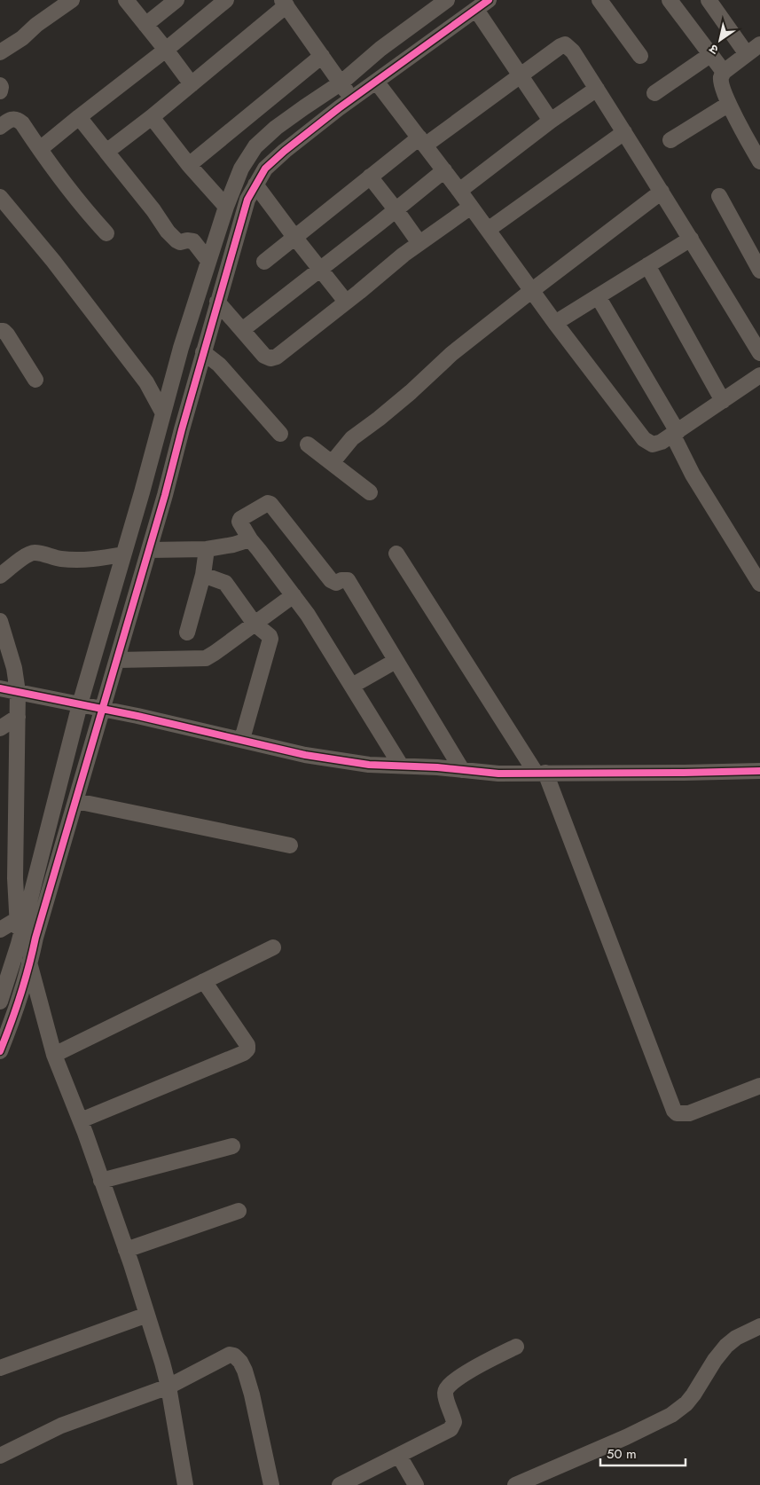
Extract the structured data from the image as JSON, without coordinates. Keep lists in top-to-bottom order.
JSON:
{
  "scale_bar": "50 m",
  "north": "bottom left"
}
